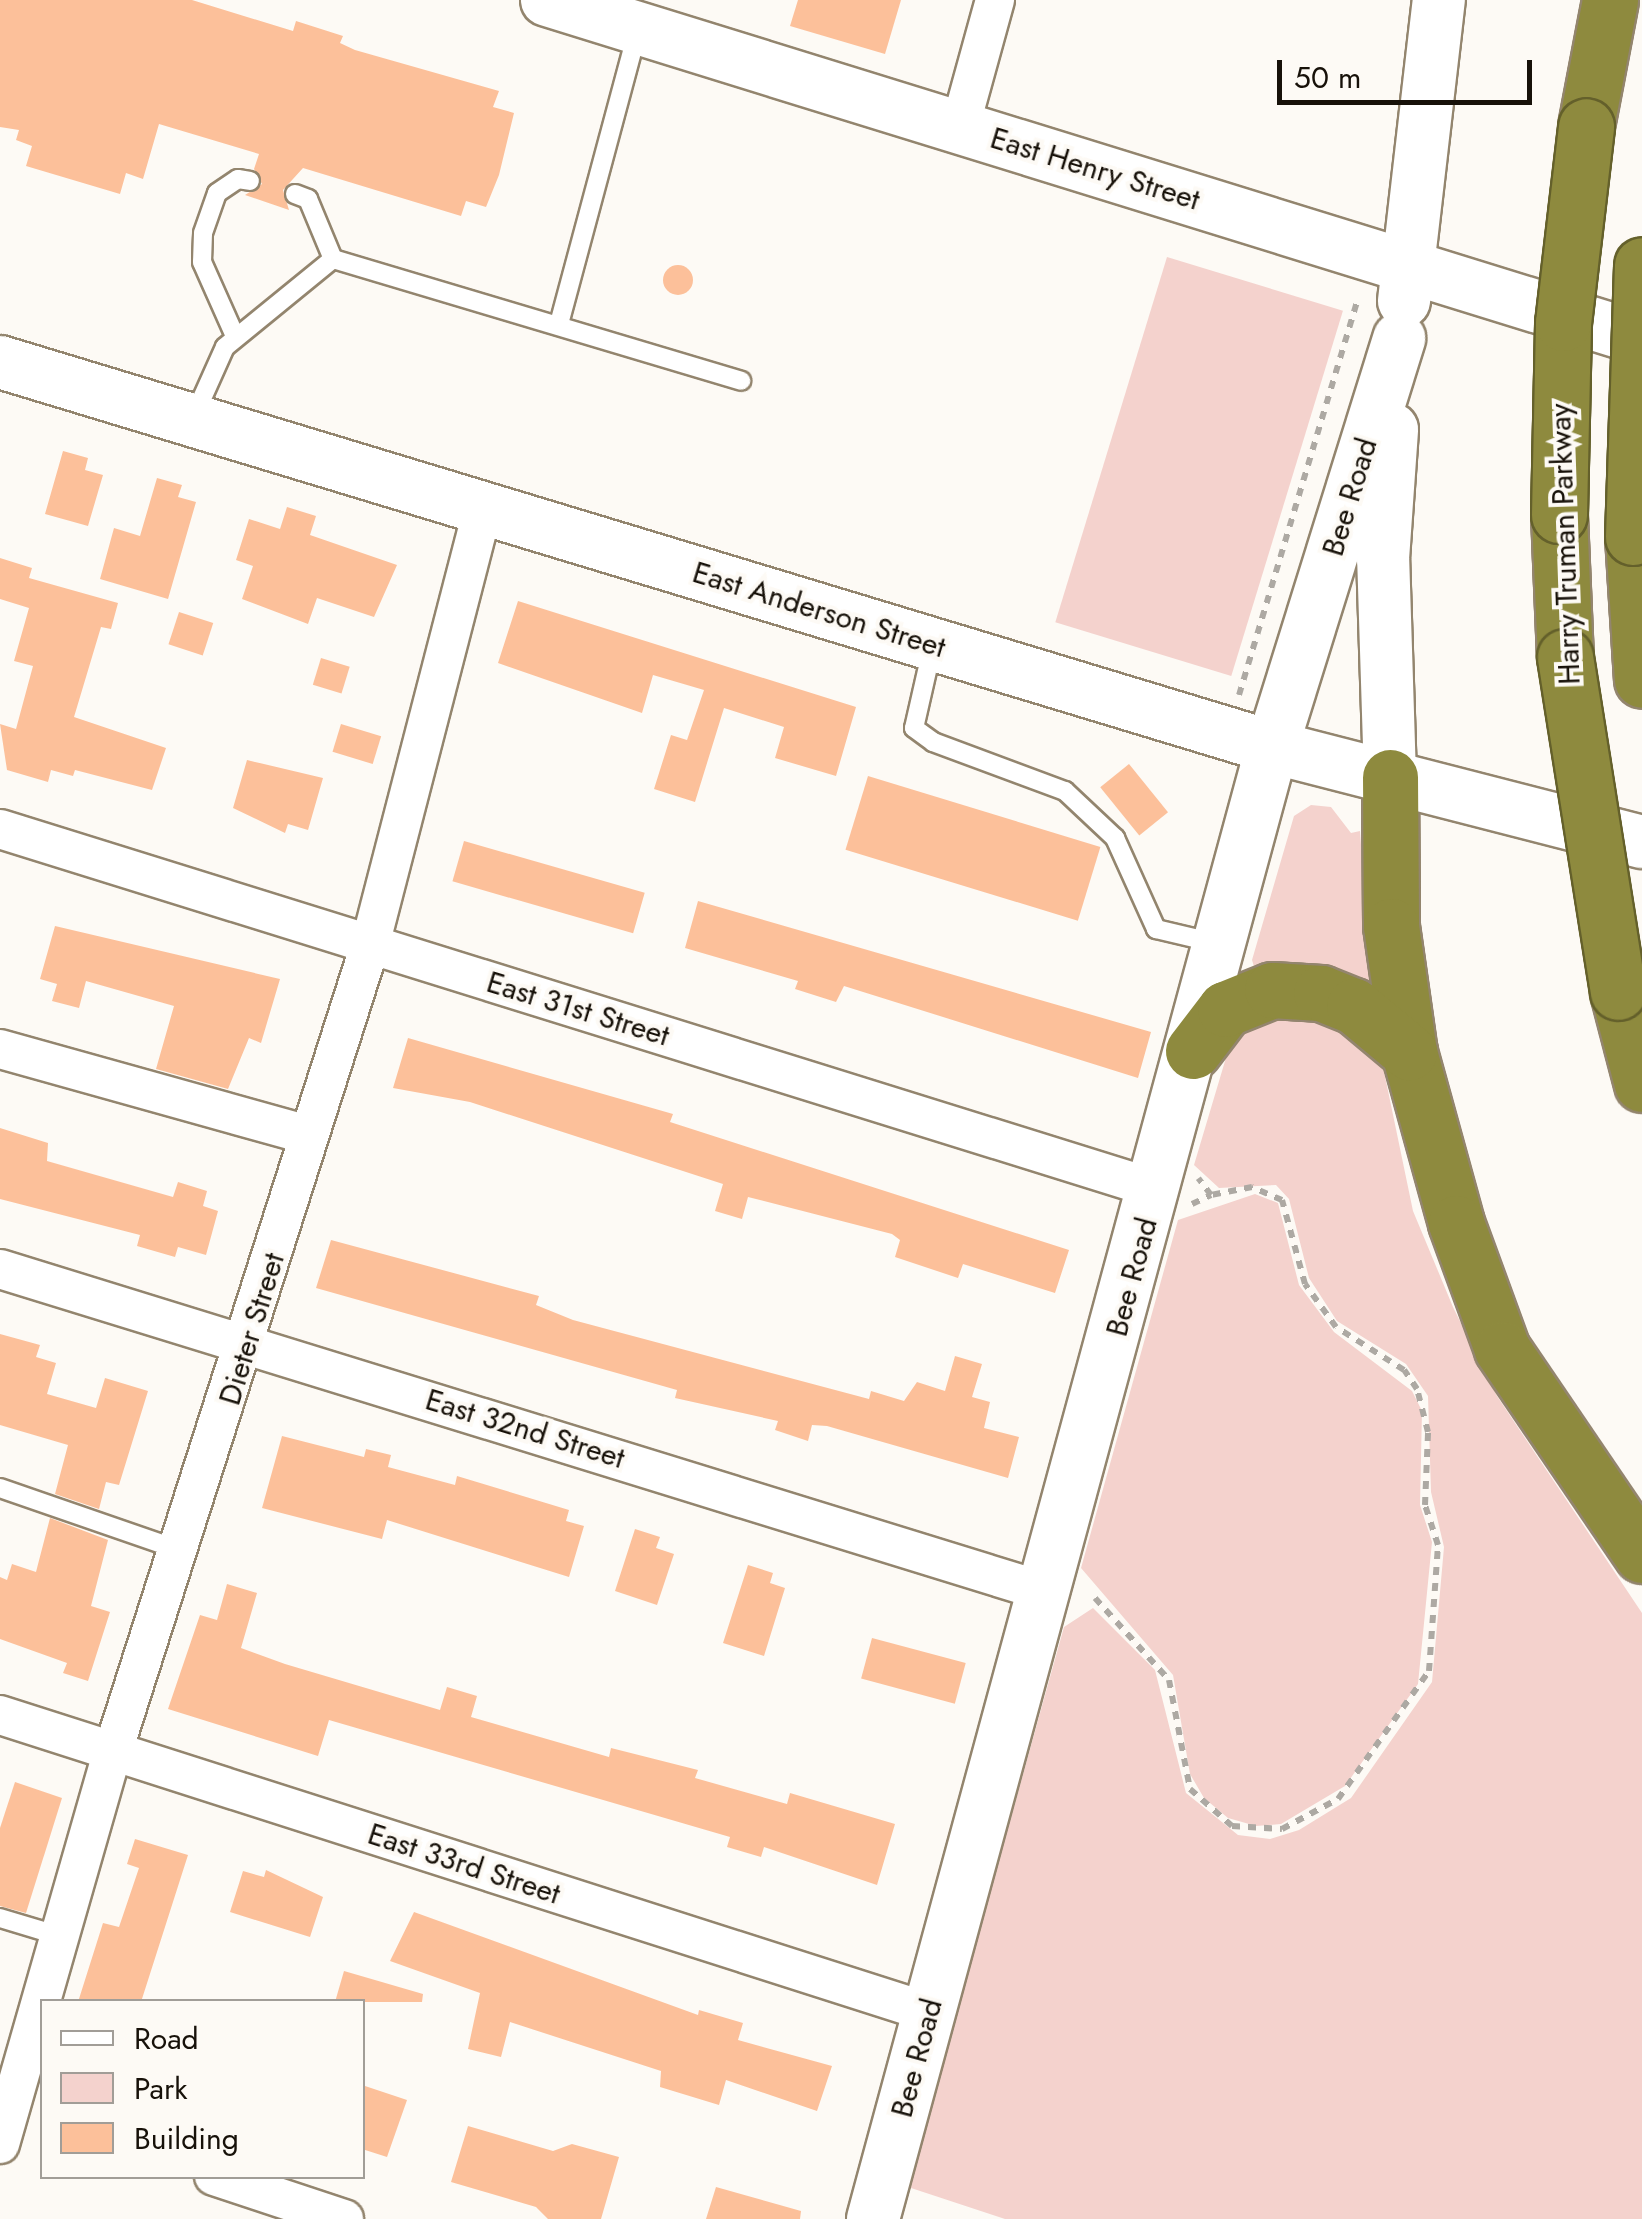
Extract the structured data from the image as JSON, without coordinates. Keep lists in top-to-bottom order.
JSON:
{
  "streets": {
    "highway": ["Harry Truman Parkway"],
    "main road": ["East Henry Street", "Bee Road", "East Anderson Street"],
    "street": [
      "East 31st Street",
      "Dieter Street",
      "East 32nd Street",
      "East 33rd Street"
    ]
  },
  "crossings": [
    ["Bee Road", "East Anderson Street"],
    ["Bee Road", "East 31st Street"],
    ["Bee Road", "East 32nd Street"],
    ["Bee Road", "East 33rd Street"],
    ["East Anderson Street", "Dieter Street"],
    ["East 31st Street", "Dieter Street"],
    ["Dieter Street", "East 32nd Street"],
    ["Dieter Street", "East 33rd Street"]
  ],
  "legend": ["Road", "Park", "Building"],
  "scale_bar": "50 m"
}
